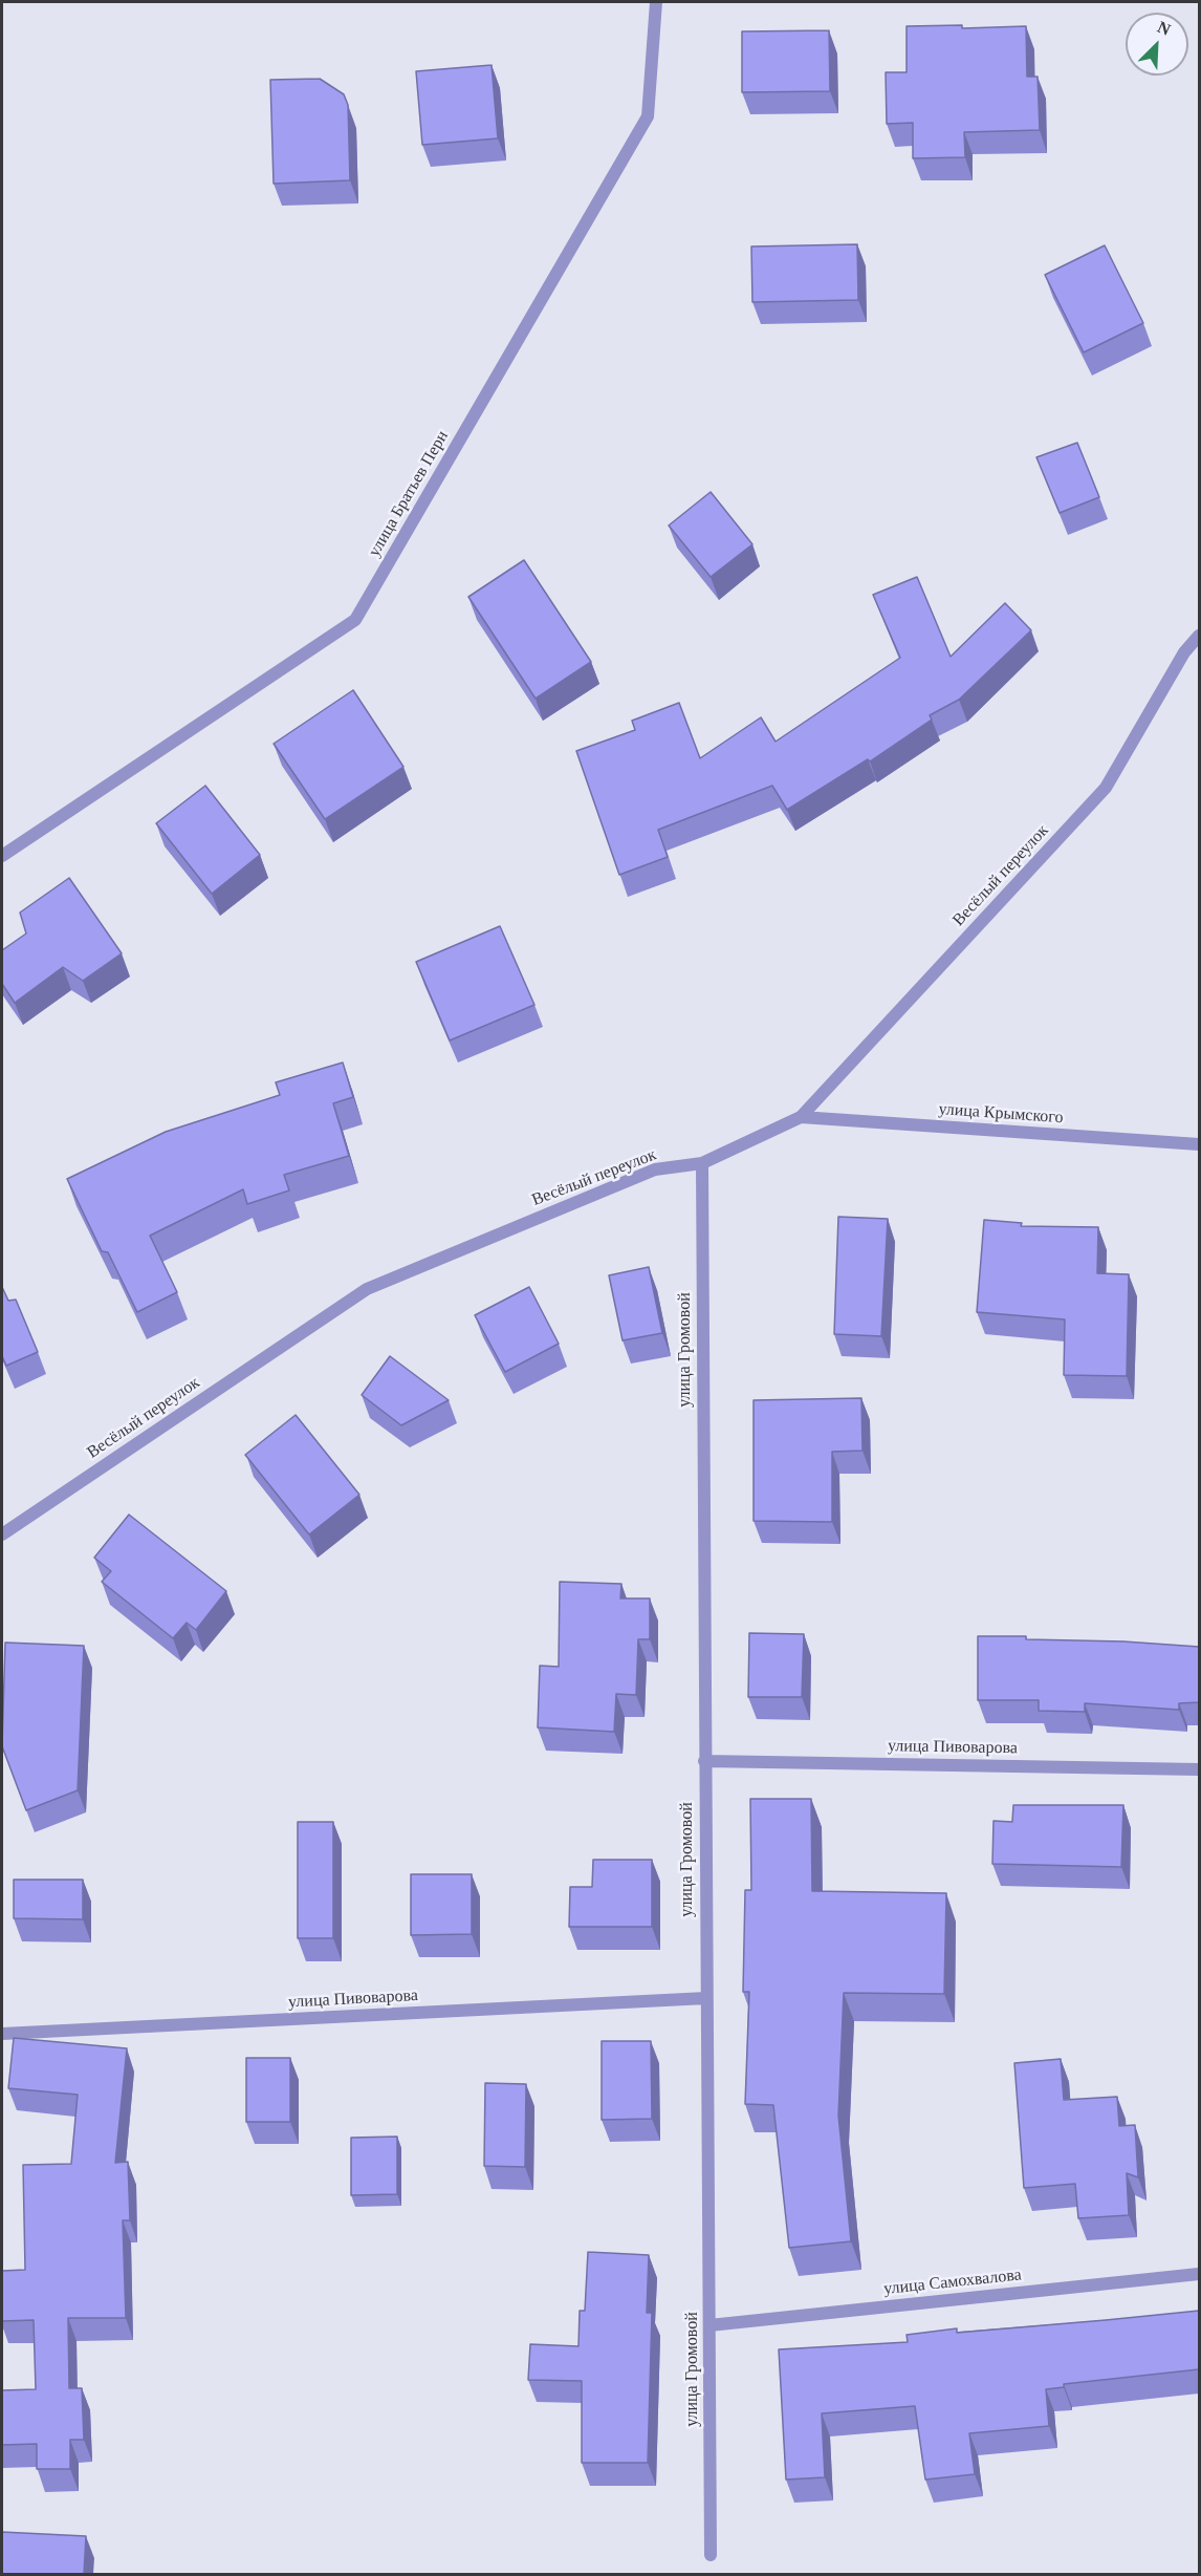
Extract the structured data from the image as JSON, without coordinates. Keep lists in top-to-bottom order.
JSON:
{
  "streets": {
    "street": [
      "улица Братьев Перн",
      "Весёлый переулок",
      "улица Крымского",
      "улица Громовой",
      "улица Пивоварова",
      "улица Самохвалова"
    ]
  },
  "crossings": [
    ["Весёлый переулок", "улица Крымского"],
    ["Весёлый переулок", "улица Громовой"],
    ["улица Громовой", "улица Пивоварова"],
    ["улица Громовой", "улица Самохвалова"]
  ],
  "north": "top right"
}
